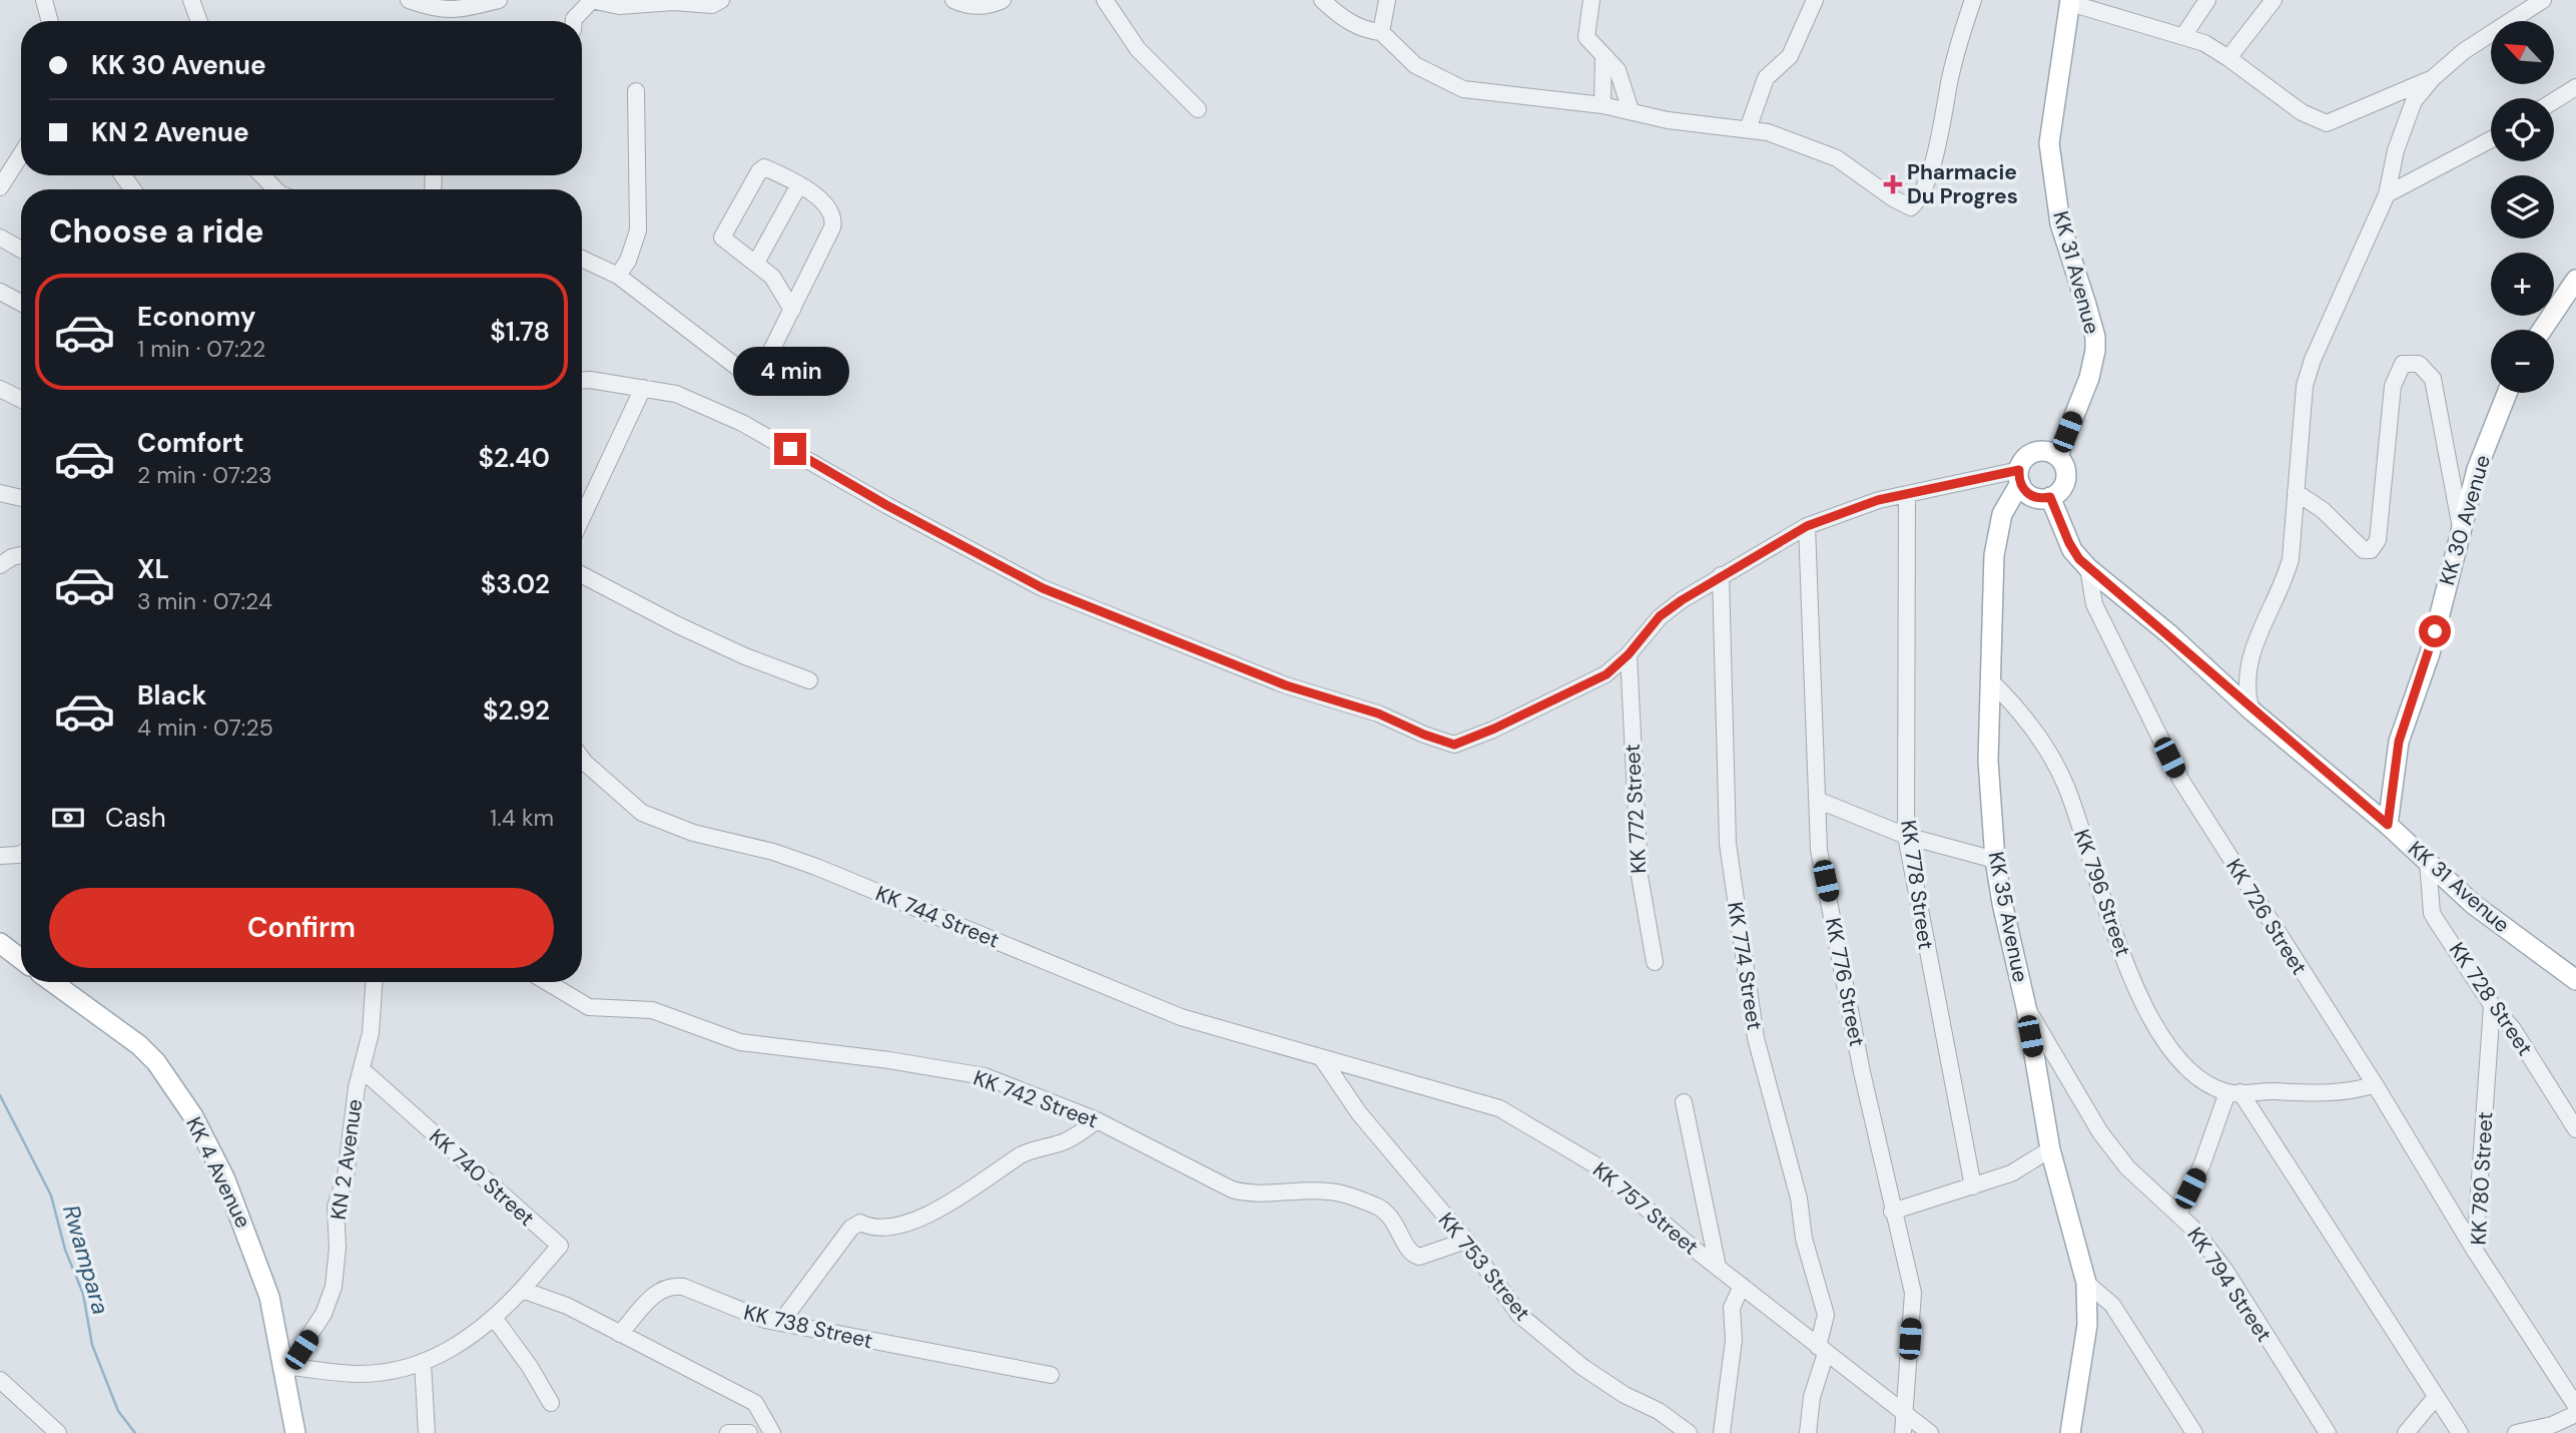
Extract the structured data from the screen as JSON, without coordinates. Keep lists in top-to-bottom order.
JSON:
{
  "streets": {
    "main road": [
      "KK 31 Avenue",
      "KK 30 Avenue",
      "KK 35 Avenue",
      "KK 4 Avenue"
    ],
    "street": [
      "KK 772 Street",
      "KK 778 Street",
      "KK 796 Street",
      "KK 744 Street",
      "KK 726 Street",
      "KK 774 Street",
      "KK 776 Street",
      "KK 728 Street",
      "KK 742 Street",
      "KN 2 Avenue",
      "KK 740 Street",
      "KK 780 Street",
      "KK 757 Street",
      "KK 753 Street",
      "KK 794 Street",
      "KK 738 Street"
    ]
  },
  "crossings": [
    ["KK 31 Avenue", "KK 30 Avenue"],
    ["KK 31 Avenue", "KK 35 Avenue"],
    ["KK 31 Avenue", "KK 726 Street"],
    ["KK 31 Avenue", "KK 728 Street"],
    ["KK 796 Street", "KK 35 Avenue"],
    ["KK 744 Street", "KK 757 Street"],
    ["KK 744 Street", "KK 753 Street"],
    ["KK 35 Avenue", "KK 794 Street"],
    ["KK 726 Street", "KK 780 Street"],
    ["KK 774 Street", "KK 757 Street"],
    ["KK 776 Street", "KK 757 Street"],
    ["KK 728 Street", "KK 780 Street"],
    ["KK 742 Street", "KK 753 Street"],
    ["KN 2 Avenue", "KK 4 Avenue"],
    ["KN 2 Avenue", "KK 740 Street"],
    ["KK 757 Street", "KK 753 Street"]
  ],
  "water": ["Rwampara"],
  "places": {
    "health": ["Pharmacie Du Progres"]
  },
  "north": "top left",
  "page": {
    "map_buttons": ["+", "−"],
    "banner": ["KK 30 Avenue", "KN 2 Avenue"],
    "heading": "Choose a ride",
    "list": [
      {
        "name": "Economy",
        "note": "1 min · 07:22",
        "value": "$1.78"
      },
      {
        "name": "Comfort",
        "note": "2 min · 07:23",
        "value": "$2.40"
      },
      {
        "name": "XL",
        "note": "3 min · 07:24",
        "value": "$3.02"
      },
      {
        "name": "Black",
        "note": "4 min · 07:25",
        "value": "$2.92"
      }
    ],
    "bubble": "4 min",
    "pay": ["Cash", "1.4 km"],
    "buttons": "Confirm"
  }
}
